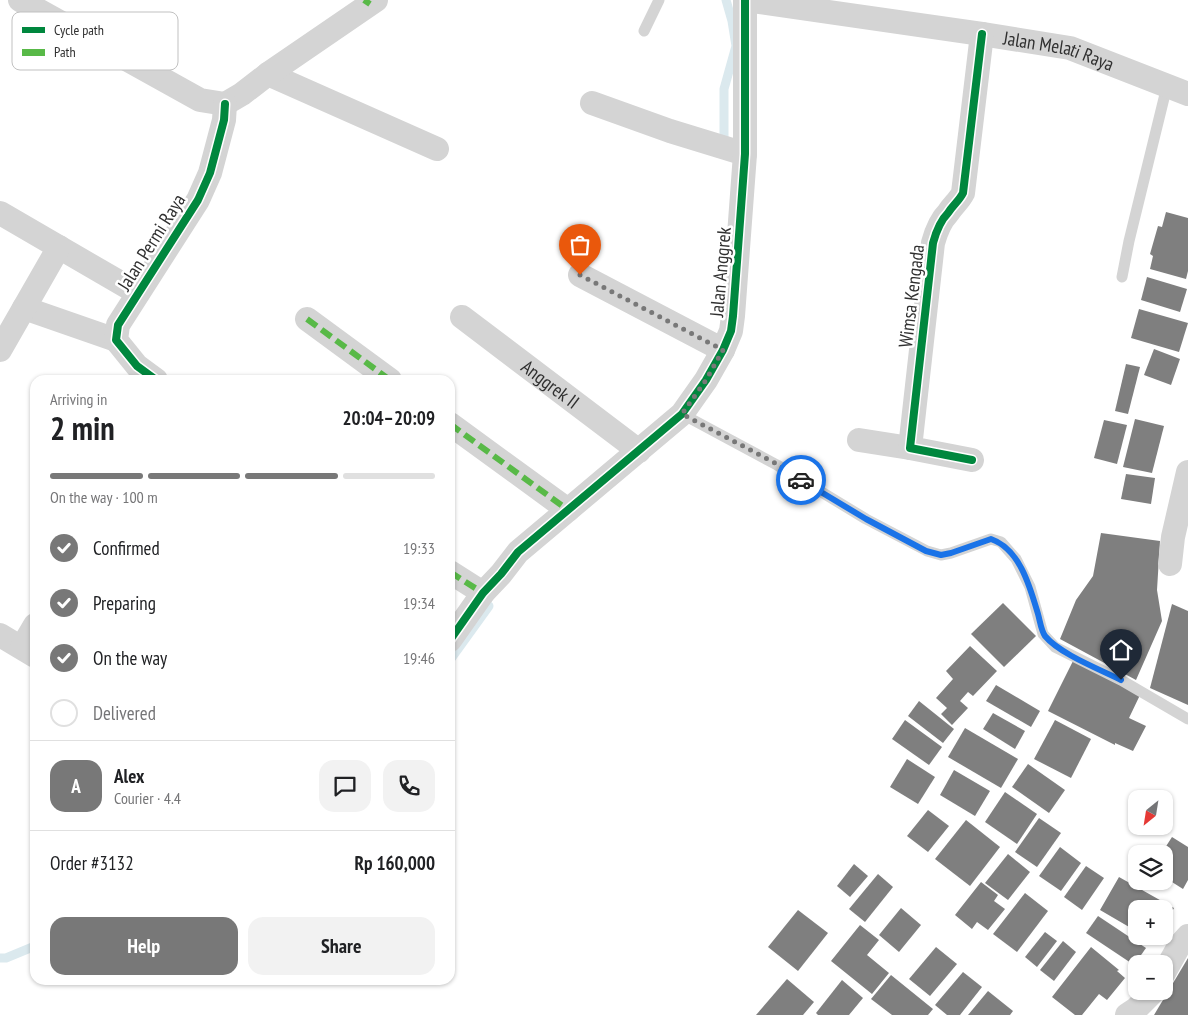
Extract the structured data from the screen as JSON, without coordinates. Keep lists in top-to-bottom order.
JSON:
{
  "streets": {
    "street": [
      "Jalan Melati Raya",
      "Jalan Permi Raya",
      "Jalan Anggrek",
      "Wimsa Kengada",
      "Anggrek II"
    ]
  },
  "crossings": [
    ["Jalan Melati Raya", "Jalan Anggrek"],
    ["Jalan Melati Raya", "Wimsa Kengada"],
    ["Jalan Anggrek", "Anggrek II"]
  ],
  "legend": ["Cycle path", "Path"],
  "north": "bottom left",
  "page": {
    "heading": ["2 min", "Arriving in", "20:04–20:09"],
    "panel": [
      "Alex",
      "Courier · 4.4",
      "Order #3132",
      "Rp 160,000"
    ],
    "bar": "On the way · 100 m",
    "list": [
      ["Confirmed", "19:33"],
      ["Preparing", "19:34"],
      ["On the way", "19:46"],
      "Delivered"
    ],
    "round": "A",
    "map_buttons": ["+", "−"],
    "buttons": ["Help", "Share"]
  }
}
